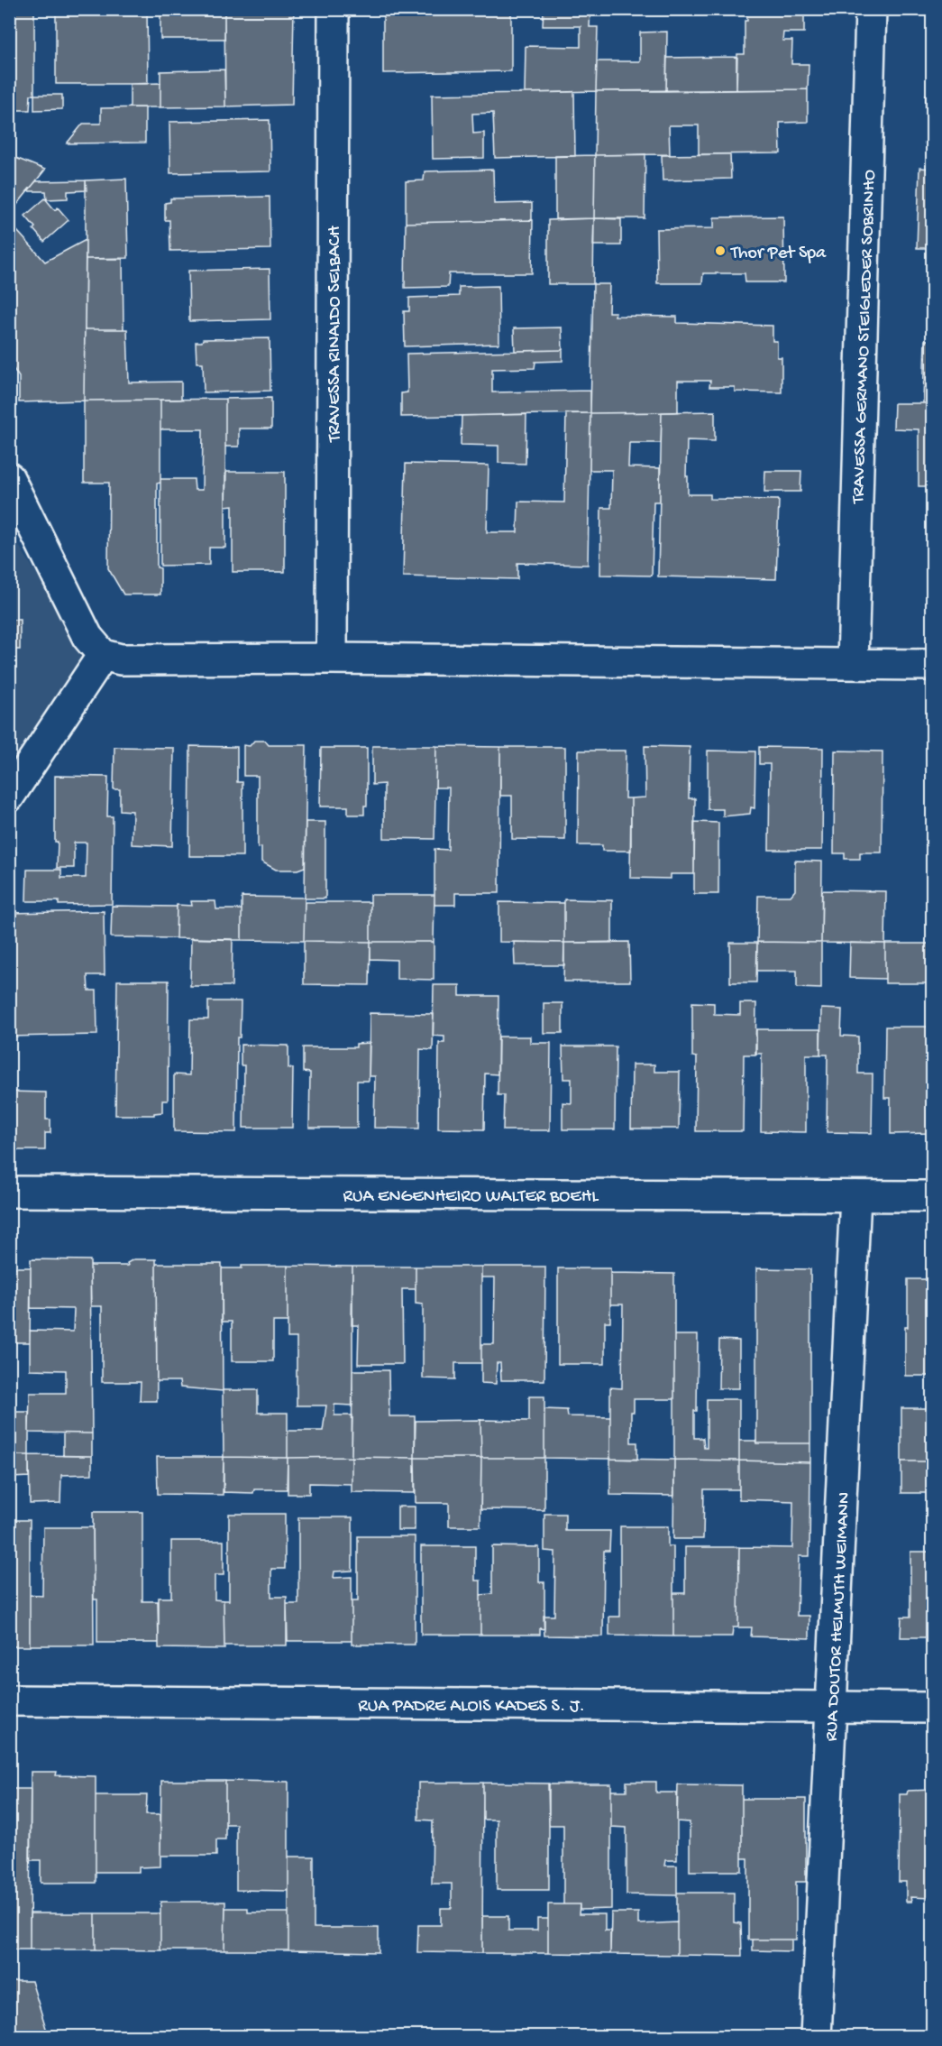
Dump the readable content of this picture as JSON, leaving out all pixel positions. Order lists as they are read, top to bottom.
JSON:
{
  "streets": {
    "street": [
      "TRAVESSA RINALDO SELBACH",
      "TRAVESSA GERMANO STEIGLEDER SOBRINHO",
      "RUA ENGENHEIRO WALTER BOEHL",
      "RUA DOUTOR HELMUTH WEIMANN",
      "RUA PADRE ALOIS KADES S. J."
    ]
  },
  "crossings": [
    ["RUA ENGENHEIRO WALTER BOEHL", "RUA DOUTOR HELMUTH WEIMANN"],
    ["RUA DOUTOR HELMUTH WEIMANN", "RUA PADRE ALOIS KADES S. J."]
  ],
  "places": ["Thor Pet Spa"]
}
